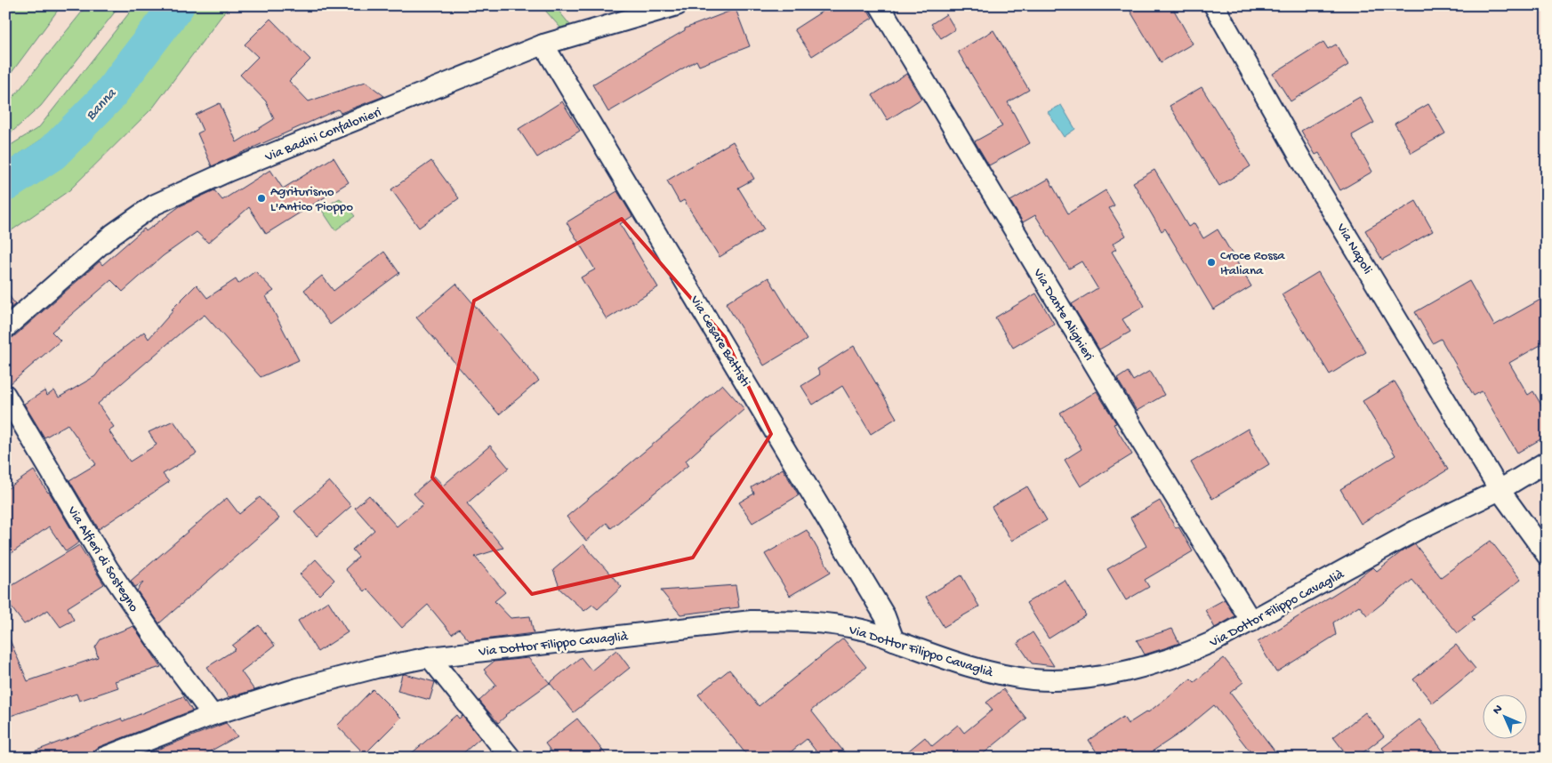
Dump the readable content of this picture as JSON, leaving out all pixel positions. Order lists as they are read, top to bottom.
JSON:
{
  "streets": {
    "street": [
      "Via Badini Confalonieri",
      "Via Napoli",
      "Via Dante Alighieri",
      "Via Cesare Battisti",
      "Via Alfieri di Sostegno",
      "Via Dottor Filippo Cavaglià"
    ]
  },
  "crossings": [
    ["Via Badini Confalonieri", "Via Cesare Battisti"],
    ["Via Napoli", "Via Dottor Filippo Cavaglià"],
    ["Via Dante Alighieri", "Via Dottor Filippo Cavaglià"],
    ["Via Cesare Battisti", "Via Dottor Filippo Cavaglià"],
    ["Via Alfieri di Sostegno", "Via Dottor Filippo Cavaglià"]
  ],
  "water": ["Banna"],
  "places": ["Agriturismo L'Antico Pioppo", "Croce Rossa Italiana"],
  "north": "top left"
}
